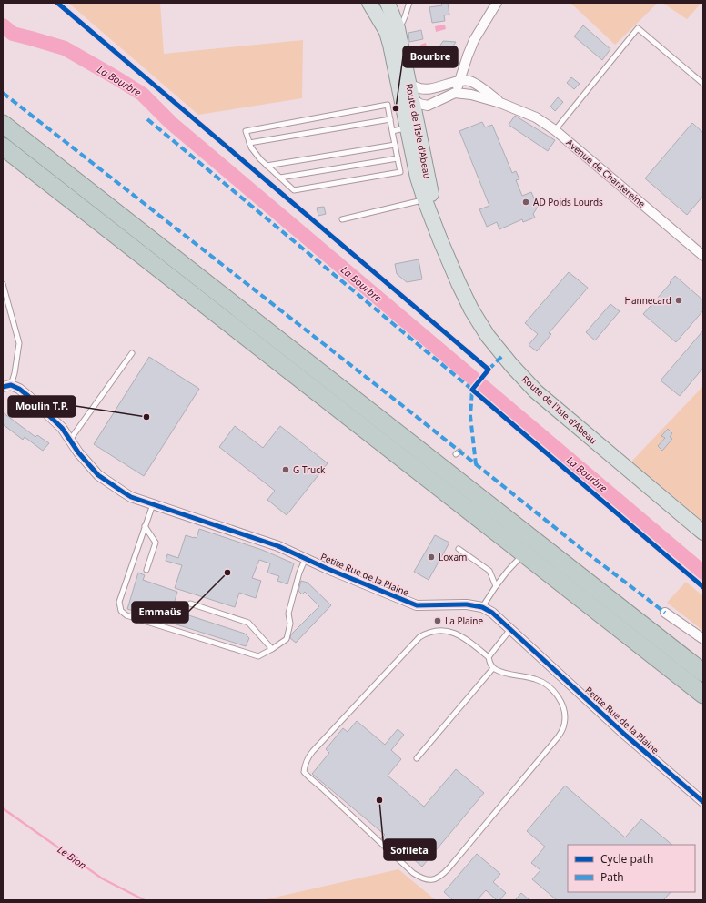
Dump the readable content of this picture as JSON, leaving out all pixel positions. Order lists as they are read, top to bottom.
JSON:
{
  "streets": {
    "main road": ["Route de l'Isle d'Abeau"],
    "street": ["Avenue de Chantereine", "Petite Rue de la Plaine"]
  },
  "crossings": [
    ["Route de l'Isle d'Abeau", "Avenue de Chantereine"]
  ],
  "water": ["La Bourbre", "Le Bion"],
  "places": [
    "Bourbre",
    "AD Poids Lourds",
    "Hannecard",
    "Moulin T.P.",
    "G Truck",
    "Loxam",
    "Emmaüs",
    "La Plaine",
    "Sofileta"
  ],
  "legend": ["Cycle path", "Path"]
}
